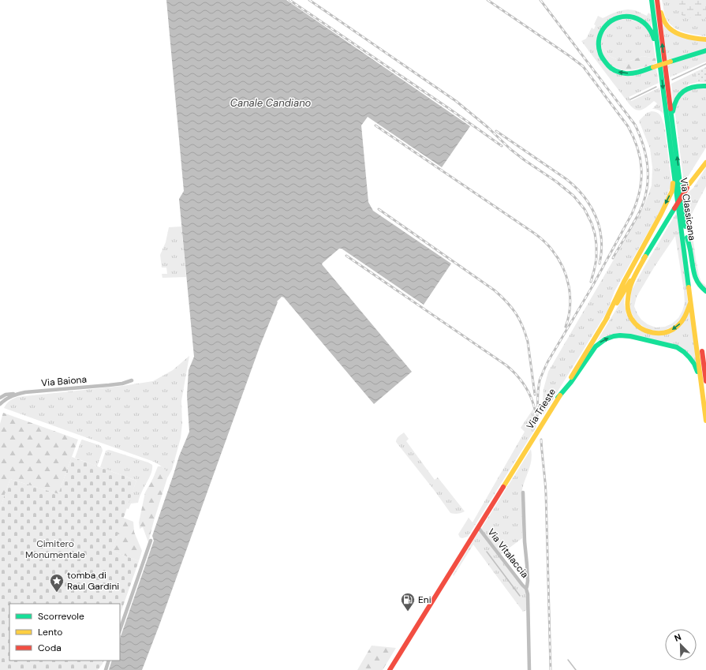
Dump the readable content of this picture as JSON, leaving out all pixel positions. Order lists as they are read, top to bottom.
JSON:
{
  "streets": {
    "main road": ["Via Classicana", "Via Trieste"],
    "street": ["Via Baiona", "Via Vitalaccia"]
  },
  "crossings": [
    ["Via Trieste", "Via Vitalaccia"]
  ],
  "water": ["Canale Candiano"],
  "parks": ["Cimitero Monumentale"],
  "places": {
    "place": ["tomba di Raul Gardini"],
    "fuel station": ["Eni"]
  },
  "legend": ["Scorrevole", "Lento", "Coda"],
  "north": "top left"
}
